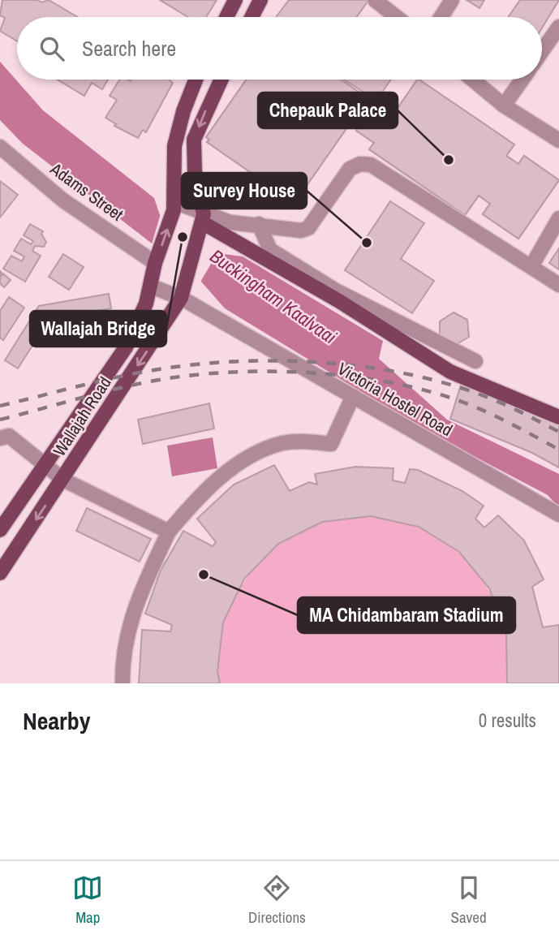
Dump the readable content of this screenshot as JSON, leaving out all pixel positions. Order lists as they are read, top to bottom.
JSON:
{
  "streets": {
    "main road": ["Wallajah Road"],
    "street": ["Adams Street", "Victoria Hostel Road"]
  },
  "crossings": [
    ["Adams Street", "Wallajah Road"],
    ["Victoria Hostel Road", "Wallajah Road"]
  ],
  "water": ["Buckingham Kaalvaai"],
  "places": [
    "Chepauk Palace",
    "Wallajah Bridge",
    "Survey House",
    "MA Chidambaram Stadium"
  ],
  "page": {
    "search": "Search here",
    "heading": ["Nearby", "0 results"],
    "nav": ["Map", "Directions", "Saved"]
  }
}
